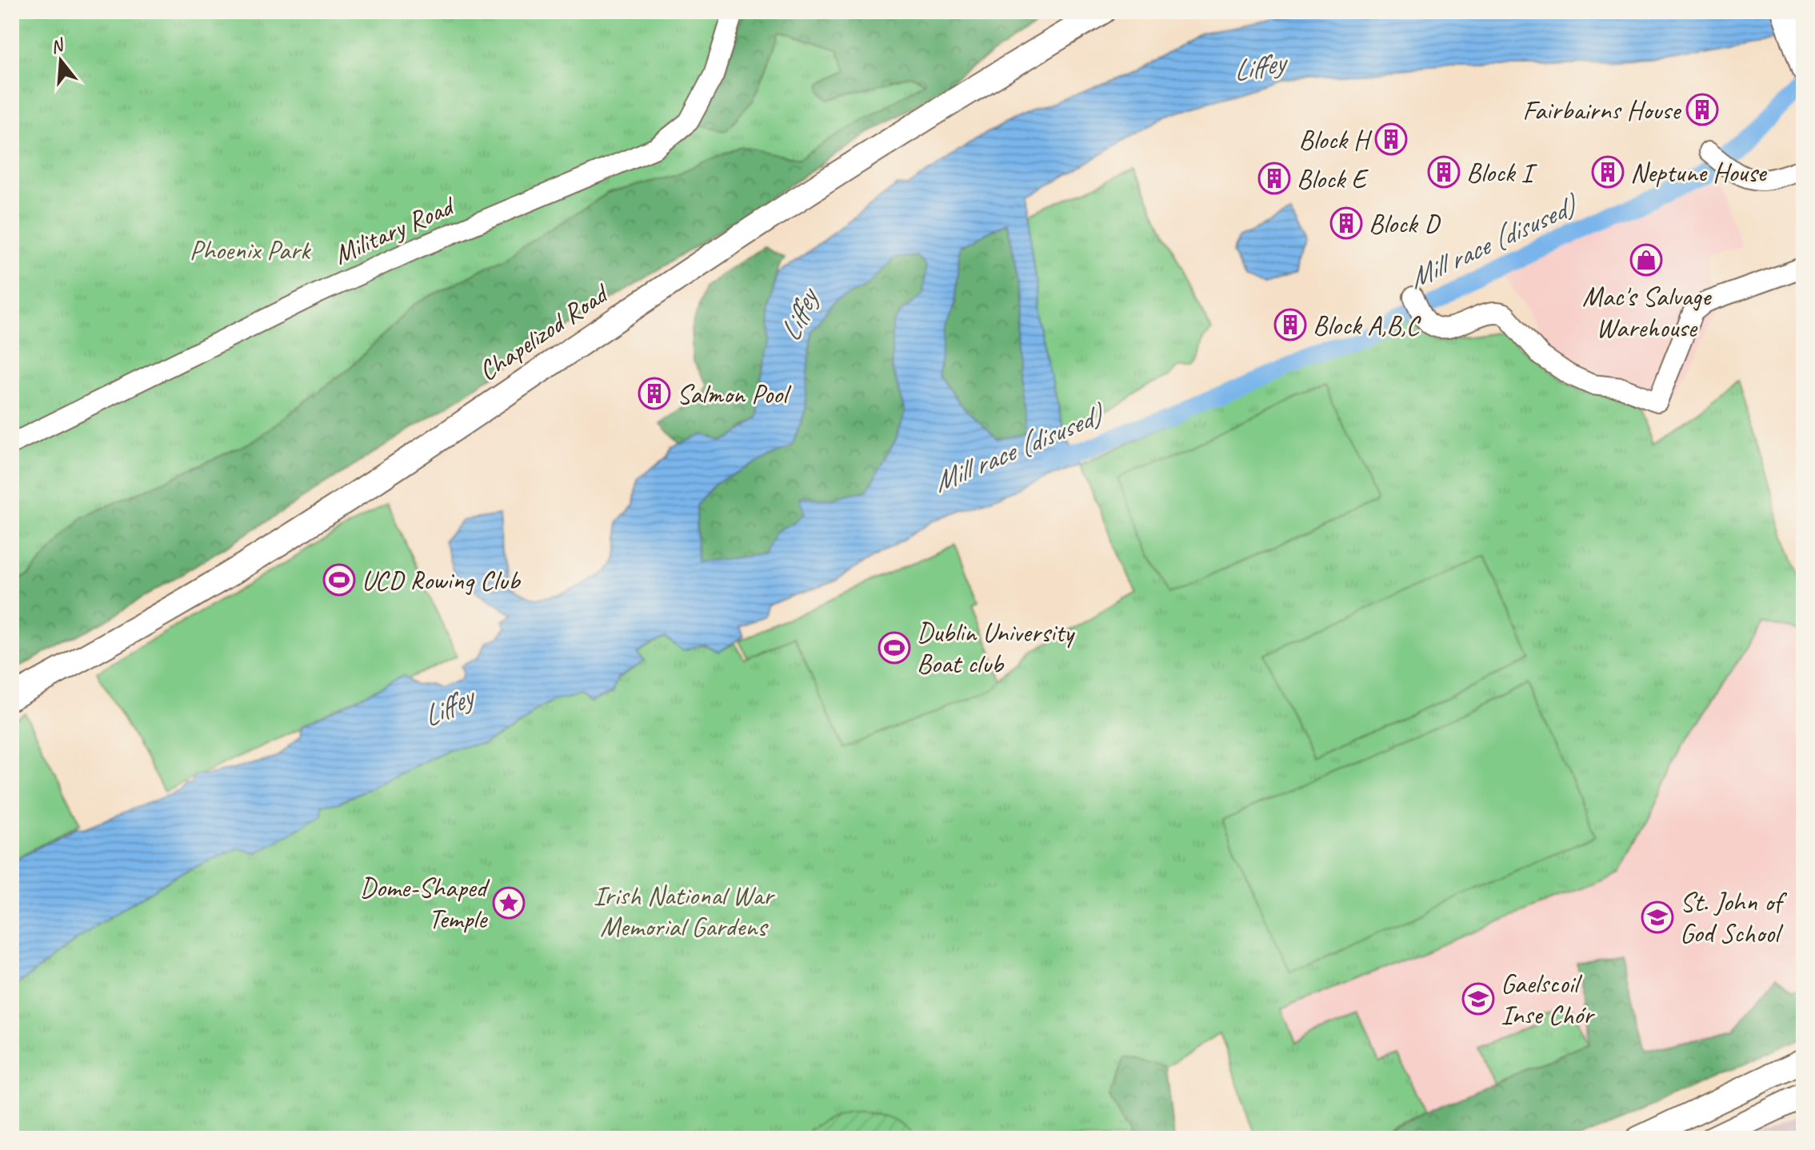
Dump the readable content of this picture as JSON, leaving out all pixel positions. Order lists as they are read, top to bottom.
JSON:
{
  "streets": {
    "main road": ["Chapelizod Road"],
    "street": ["Military Road"]
  },
  "water": ["Liffey", "Mill race (disused)"],
  "parks": ["Phoenix Park", "Irish National War Memorial Gardens"],
  "places": {
    "building": [
      "Fairbairns House",
      "Block H",
      "Block I",
      "Neptune House",
      "Block E",
      "Block D",
      "Block A,B,C",
      "Salmon Pool"
    ],
    "shop": ["Mac's Salvage Warehouse"],
    "sports": ["UCD Rowing Club", "Dublin University Boat club"],
    "place": ["Dome-Shaped Temple"],
    "school or university": ["St. John of God School", "Gaelscoil Inse Chór"]
  },
  "north": "top"
}
